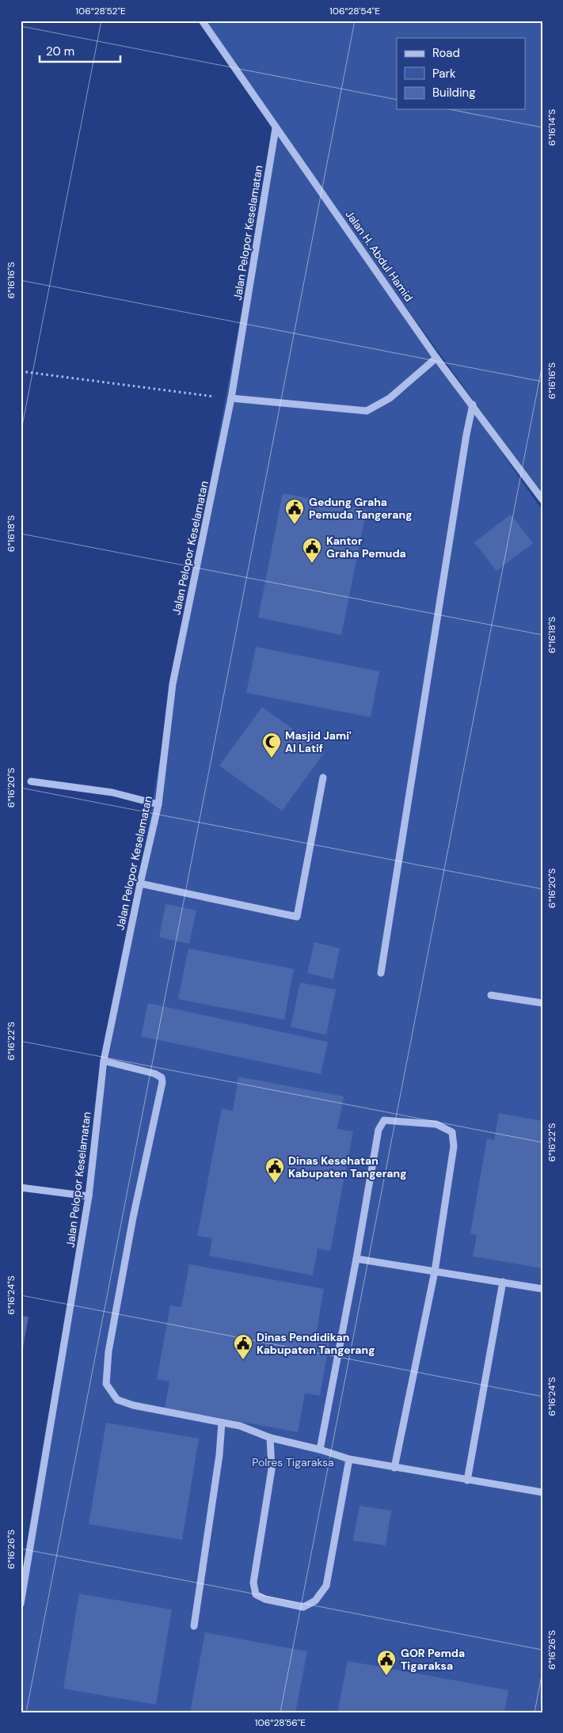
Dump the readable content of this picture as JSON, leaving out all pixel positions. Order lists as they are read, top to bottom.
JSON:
{
  "streets": {
    "street": ["Jalan Pelopor Keselamatan", "Jalan H. Abdul Hamid"]
  },
  "crossings": [
    ["Jalan Pelopor Keselamatan", "Jalan H. Abdul Hamid"]
  ],
  "parks": ["Polres Tigaraksa"],
  "places": {
    "public building": [
      "Gedung Graha Pemuda Tangerang",
      "Kantor Graha Pemuda",
      "Dinas Kesehatan Kabupaten Tangerang",
      "Dinas Pendidikan Kabupaten Tangerang",
      "GOR Pemda Tigaraksa"
    ],
    "mosque": ["Masjid Jami' Al Latif"]
  },
  "legend": ["Road", "Park", "Building"],
  "scale_bar": "20 m",
  "coordinates": [
    "106°28'52\"E",
    "106°28'54\"E",
    "6°16'14\"S",
    "6°16'16\"S",
    "6°16'18\"S",
    "6°16'20\"S",
    "6°16'22\"S",
    "6°16'24\"S",
    "6°16'26\"S",
    "106°28'56\"E"
  ]
}
